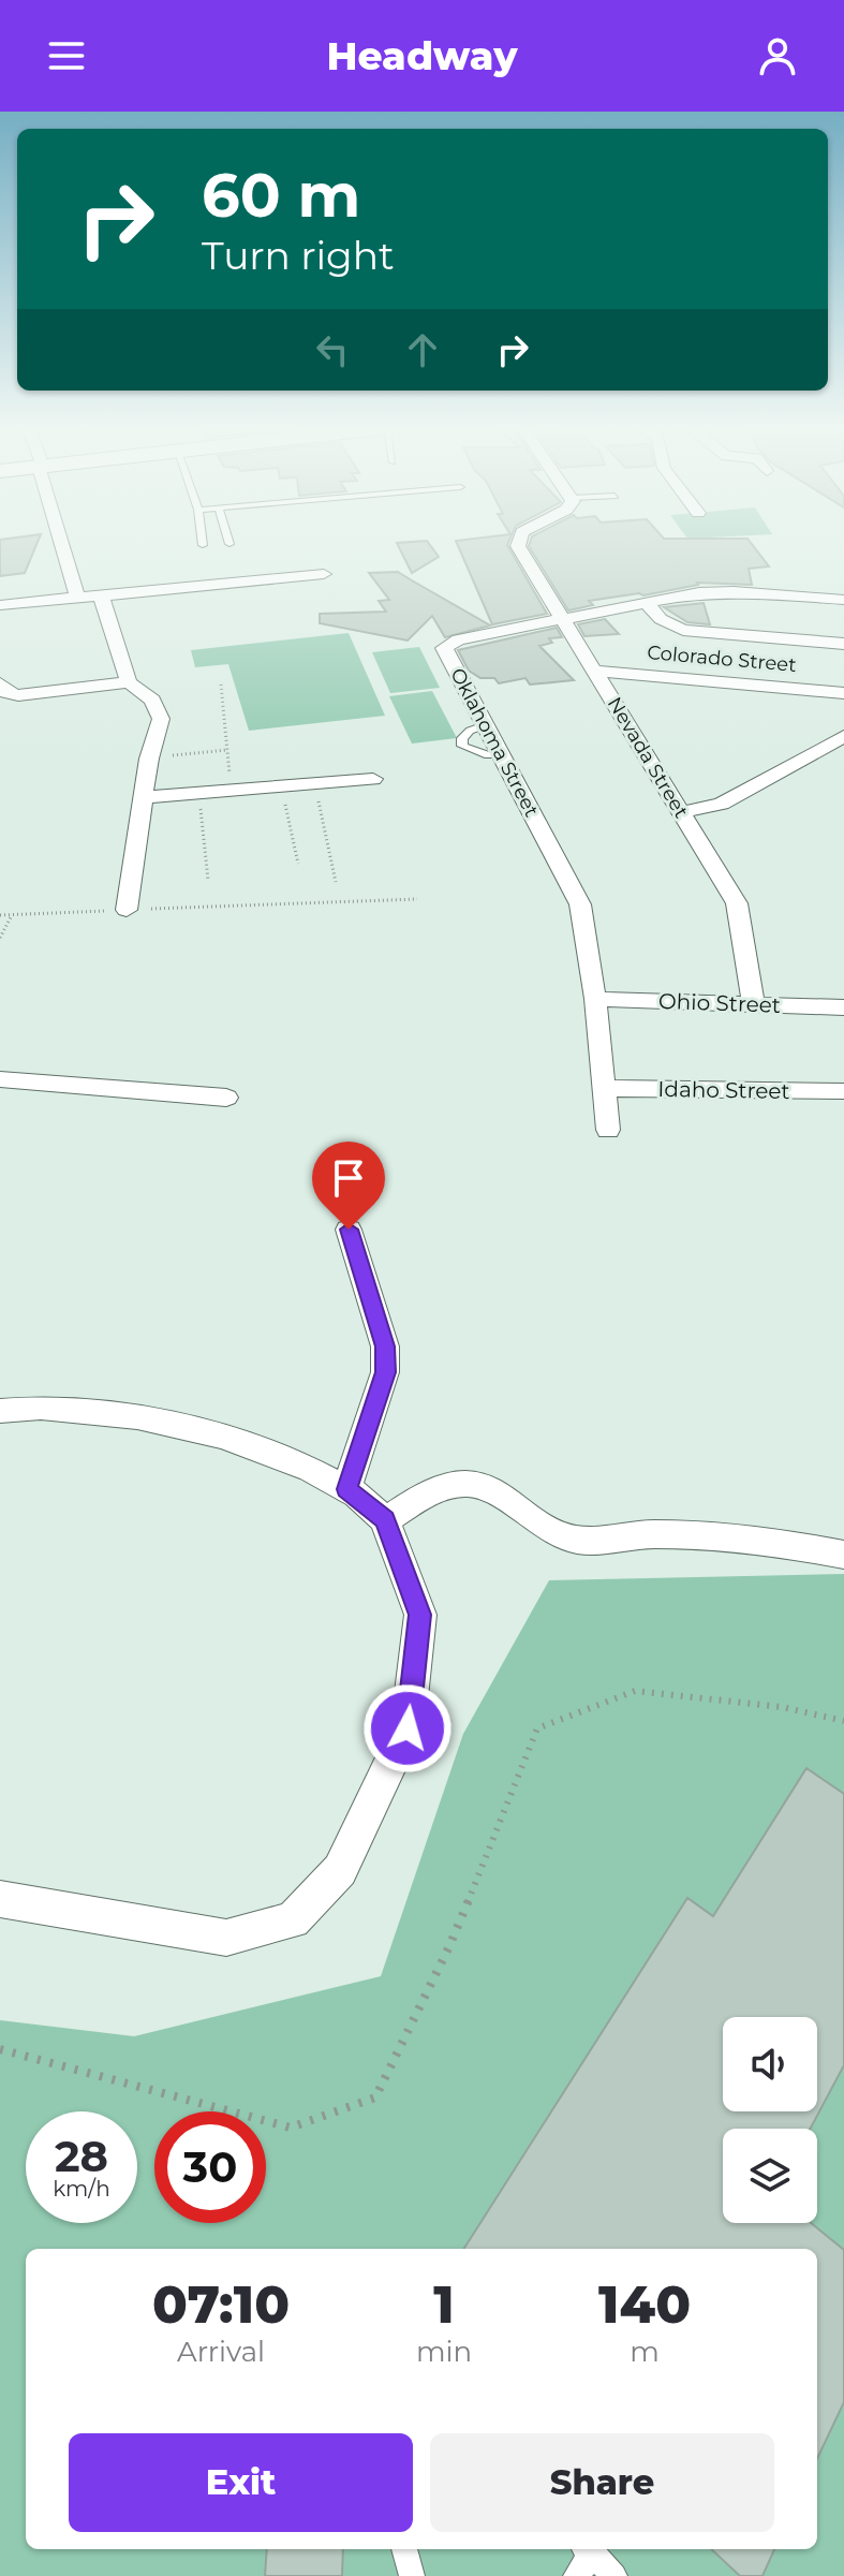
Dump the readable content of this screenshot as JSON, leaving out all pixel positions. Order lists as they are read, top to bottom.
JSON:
{
  "streets": {
    "street": [
      "Colorado Street",
      "Oklahoma Street",
      "Nevada Street",
      "Ohio Street",
      "Idaho Street"
    ]
  },
  "crossings": [
    ["Colorado Street", "Nevada Street"],
    ["Oklahoma Street", "Nevada Street"],
    ["Oklahoma Street", "Ohio Street"],
    ["Oklahoma Street", "Idaho Street"],
    ["Nevada Street", "Ohio Street"]
  ],
  "page": {
    "header": "Headway",
    "turn": ["60 m", "Turn right"],
    "speed": "28 km/h",
    "limit": "30",
    "eta": [
      "07:10",
      "Arrival",
      "1",
      "min",
      "140",
      "m"
    ],
    "buttons": ["Exit", "Share"]
  }
}
